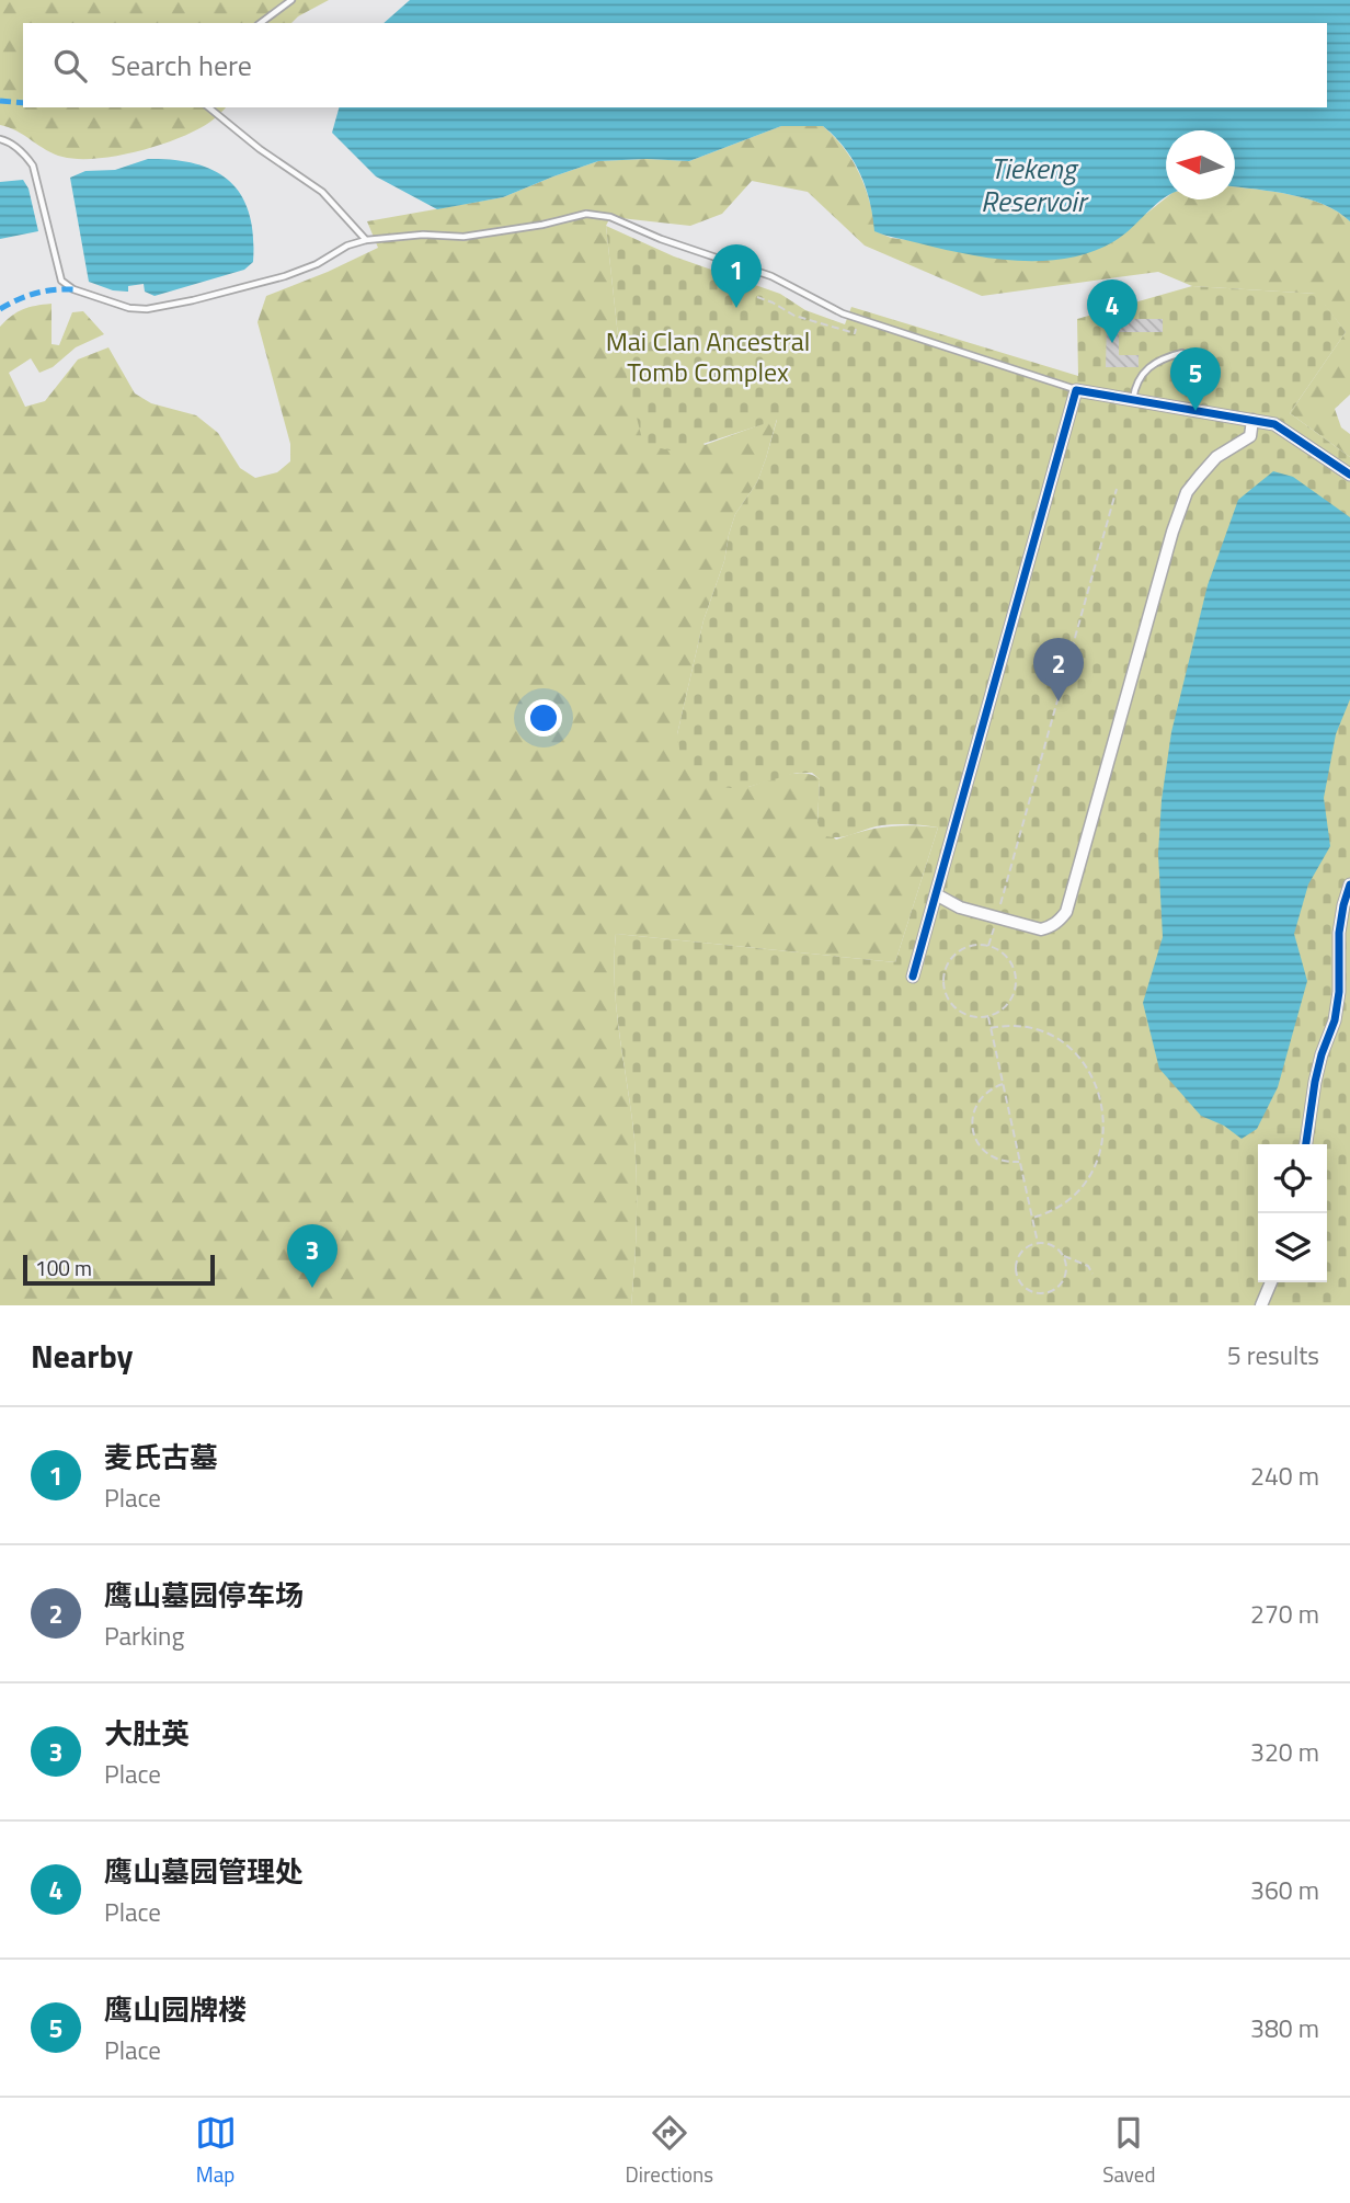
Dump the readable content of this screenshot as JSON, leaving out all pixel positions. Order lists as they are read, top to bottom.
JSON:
{
  "water": ["Tiekeng Reservoir"],
  "parks": ["Mai Clan Ancestral Tomb Complex"],
  "scale_bar": "100 m",
  "north": "left",
  "page": {
    "search": "Search here",
    "pins": [
      "1",
      "4",
      "5",
      "2",
      "3"
    ],
    "scale": "100 m",
    "heading": ["Nearby", "5 results"],
    "list": [
      {
        "mark": "1",
        "name": "麦氏古墓",
        "note": "Place",
        "value": "240 m"
      },
      {
        "mark": "2",
        "name": "鹰山墓园停车场",
        "note": "Parking",
        "value": "270 m"
      },
      {
        "mark": "3",
        "name": "大肚英",
        "note": "Place",
        "value": "320 m"
      },
      {
        "mark": "4",
        "name": "鹰山墓园管理处",
        "note": "Place",
        "value": "360 m"
      },
      {
        "mark": "5",
        "name": "鹰山园牌楼",
        "note": "Place",
        "value": "380 m"
      }
    ],
    "nav": ["Map", "Directions", "Saved"]
  }
}
